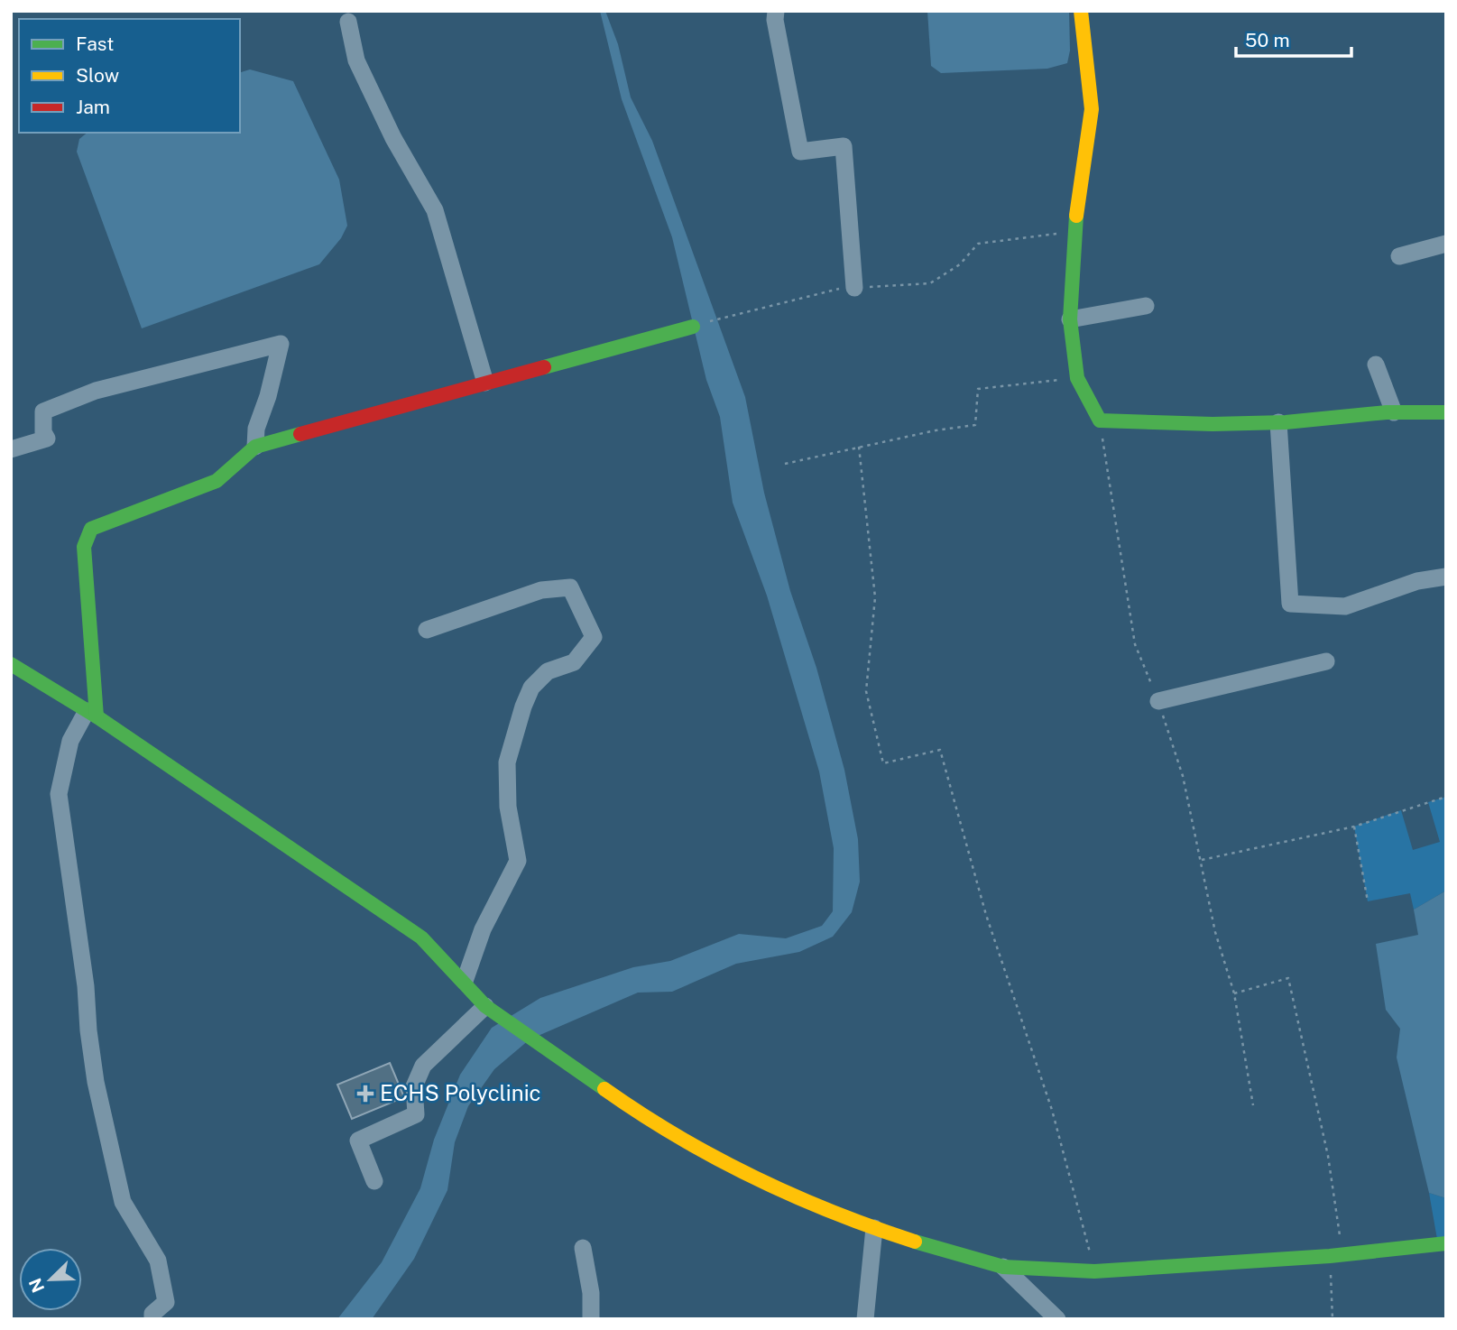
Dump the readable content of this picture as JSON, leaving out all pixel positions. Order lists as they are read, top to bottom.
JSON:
{
  "places": {
    "health": ["ECHS Polyclinic"]
  },
  "legend": ["Fast", "Slow", "Jam"],
  "scale_bar": "50 m",
  "north": "bottom left"
}
